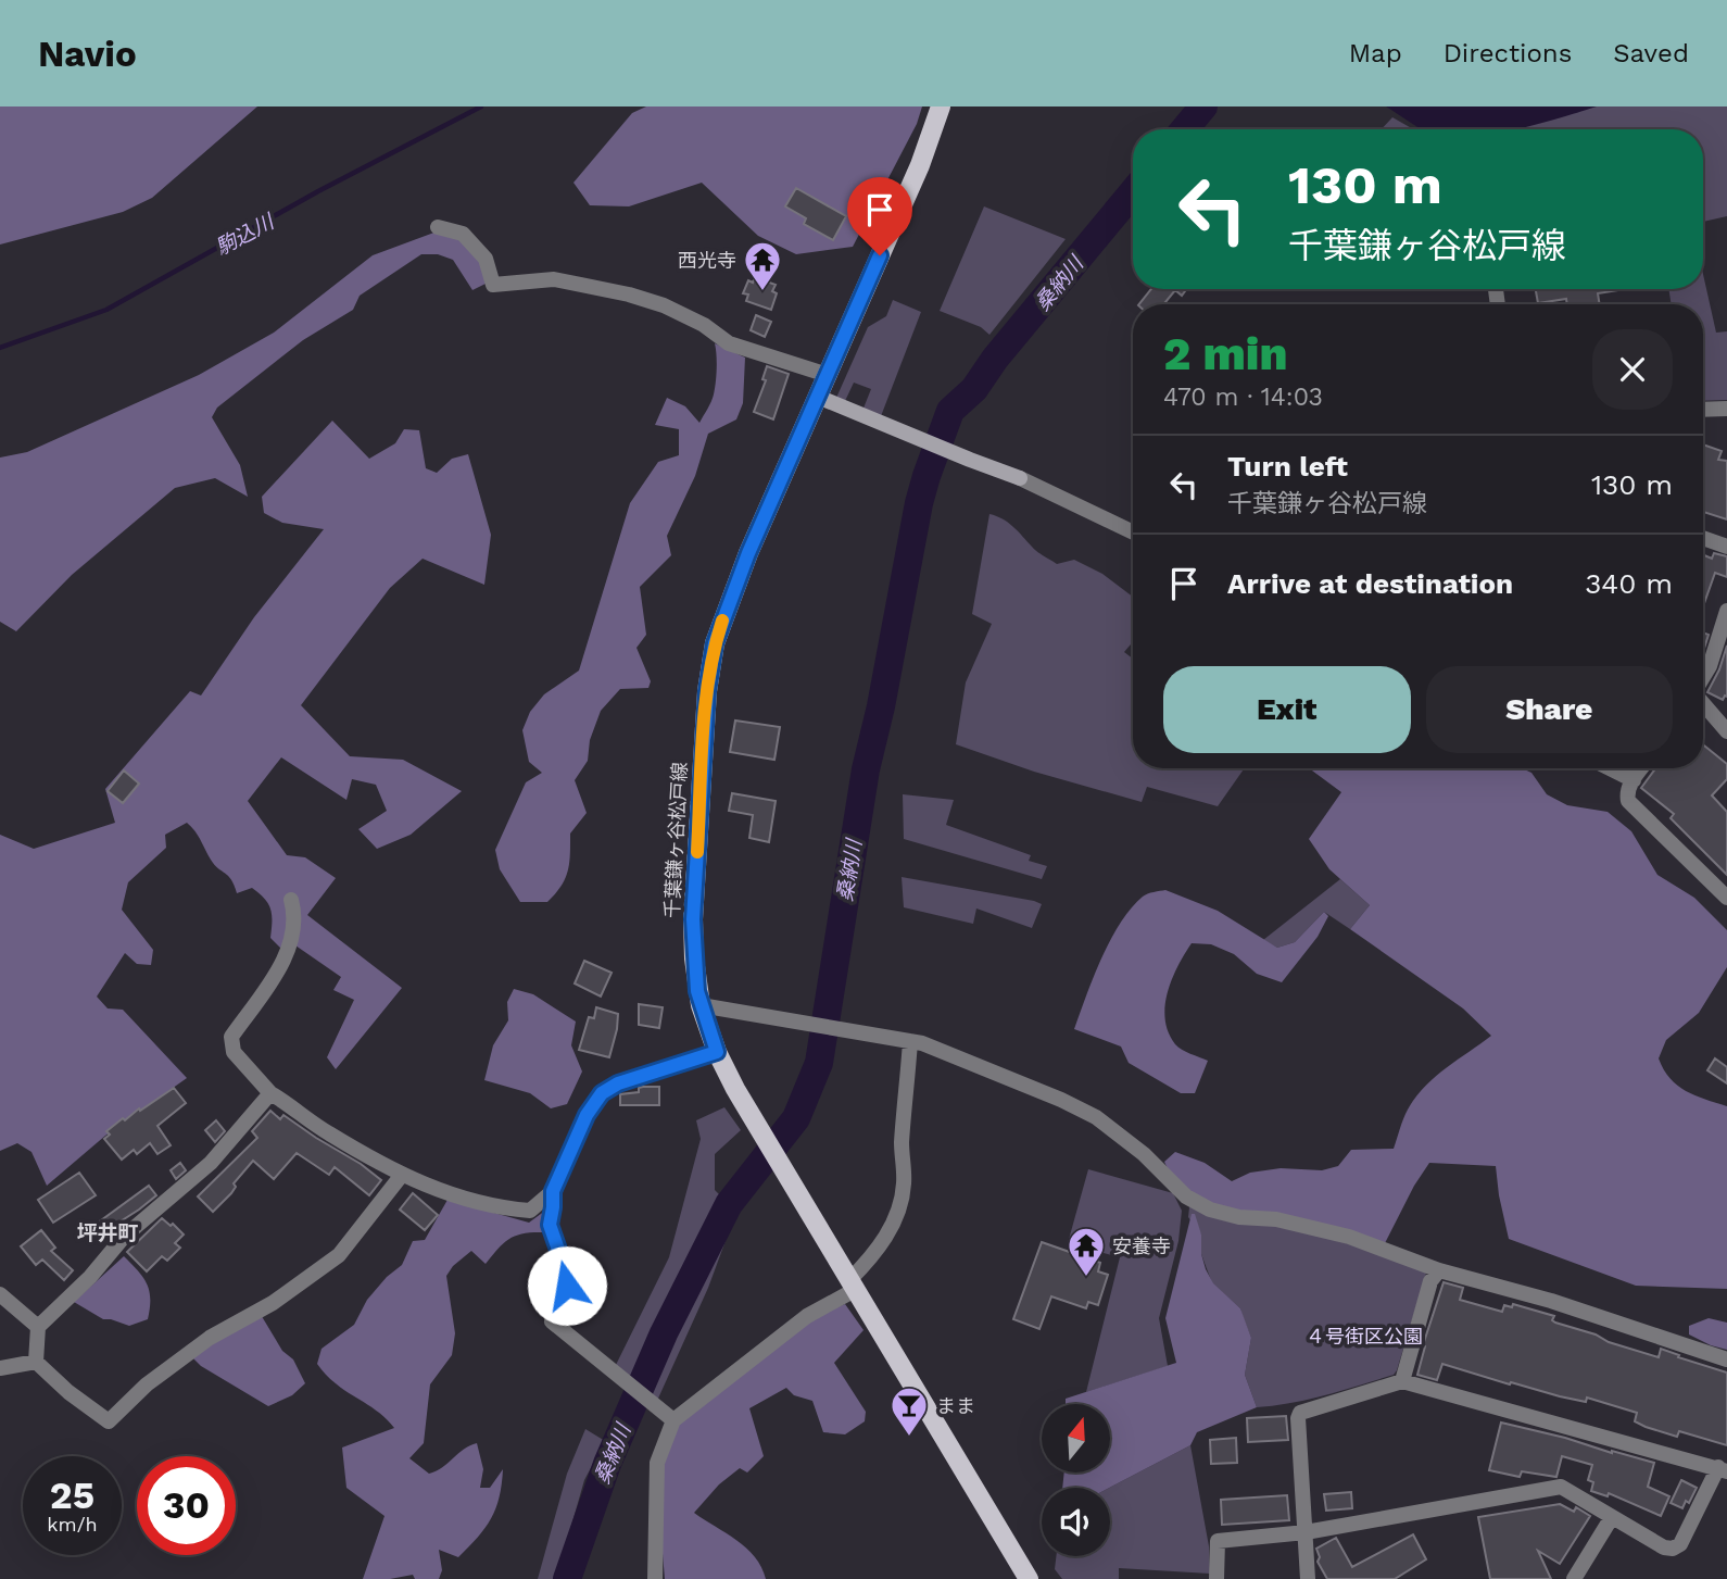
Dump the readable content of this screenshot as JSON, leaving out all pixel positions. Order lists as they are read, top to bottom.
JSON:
{
  "streets": {
    "main road": ["千葉鎌ヶ谷松戸線"]
  },
  "districts": ["坪井町"],
  "water": ["駒込川", "桑納川"],
  "parks": ["４号街区公園"],
  "places": {
    "temple": ["西光寺", "安養寺"],
    "bar": ["まま"]
  },
  "north": "top",
  "page": {
    "header": "Navio",
    "nav": ["Map", "Directions", "Saved"],
    "turn": ["130 m", "千葉鎌ヶ谷松戸線"],
    "heading": ["2 min", "470 m · 14:03"],
    "list": [
      {
        "name": "Turn left",
        "note": "千葉鎌ヶ谷松戸線",
        "value": "130 m"
      },
      {
        "name": "Arrive at destination",
        "value": "340 m"
      }
    ],
    "buttons": ["Exit", "Share"],
    "speed": "25 km/h",
    "limit": "30"
  }
}
